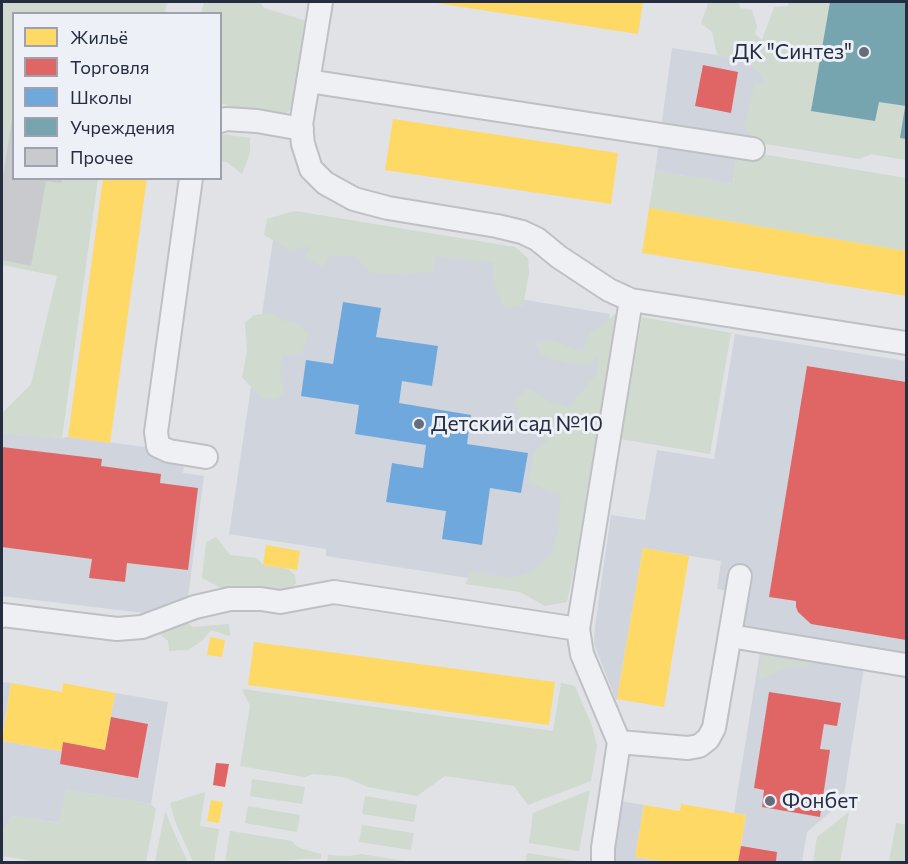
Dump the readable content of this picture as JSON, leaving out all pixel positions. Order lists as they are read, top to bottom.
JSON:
{
  "places": ["ДК \"Синтез\"", "Детский сад №10", "Фонбет"],
  "legend": [
    "Жильё",
    "Торговля",
    "Школы",
    "Учреждения",
    "Прочее"
  ]
}
